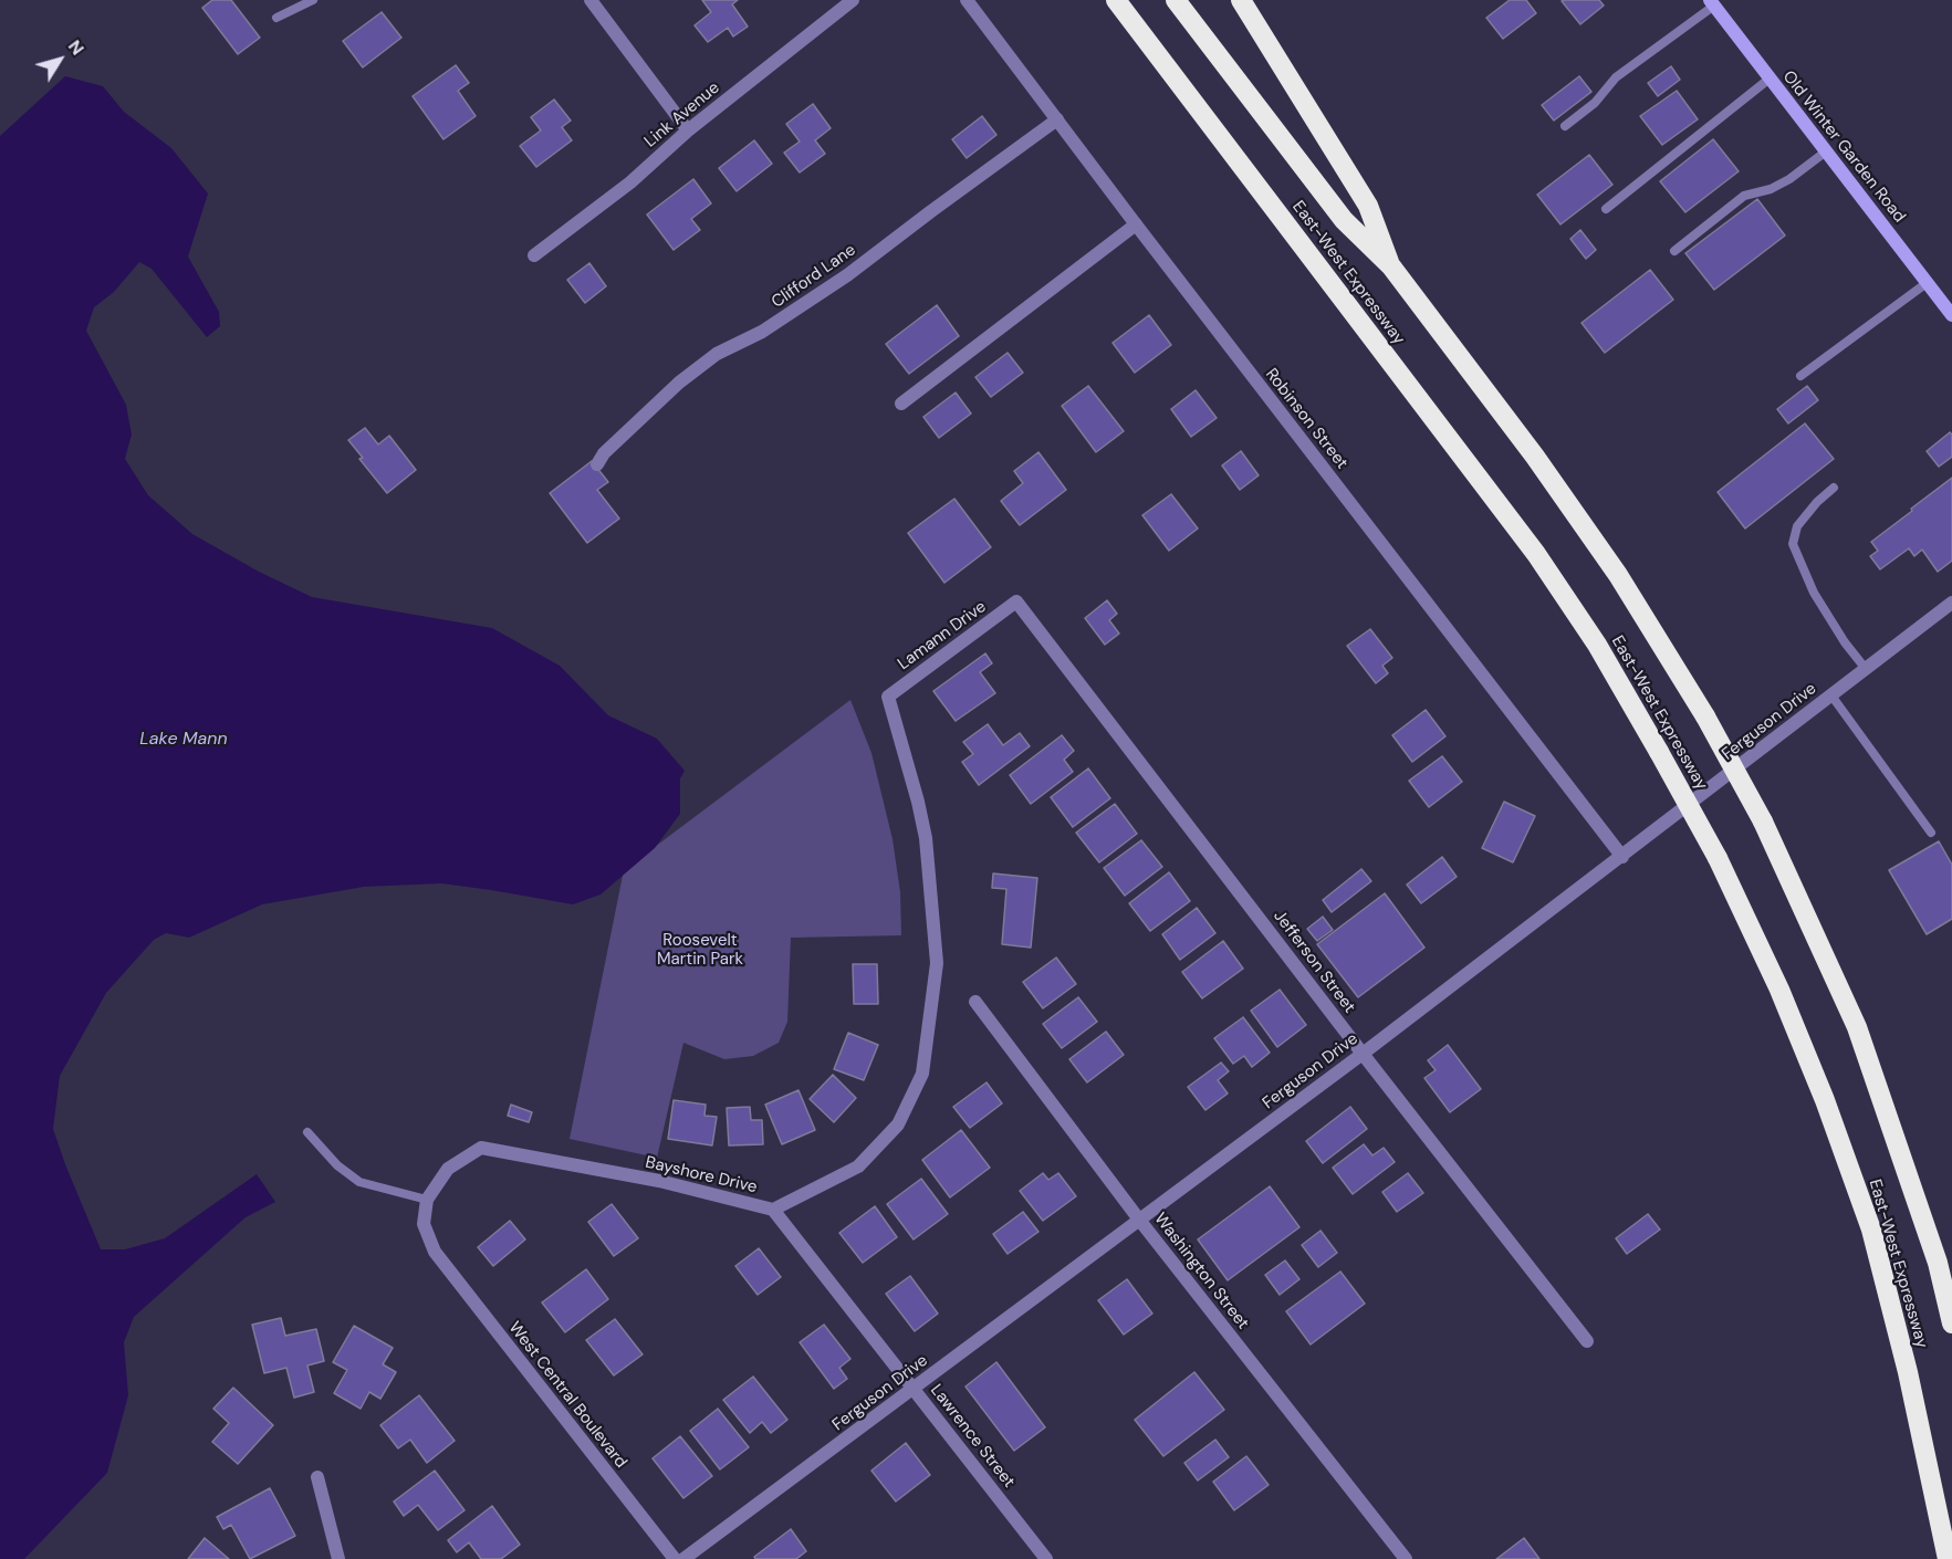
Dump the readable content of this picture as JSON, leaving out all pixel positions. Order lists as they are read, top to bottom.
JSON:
{
  "streets": {
    "highway": ["East-West Expressway"],
    "main road": ["Old Winter Garden Road"],
    "street": [
      "Link Avenue",
      "Clifford Lane",
      "Robinson Street",
      "Lamann Drive",
      "Ferguson Drive",
      "Jefferson Street",
      "Bayshore Drive",
      "Washington Street",
      "West Central Boulevard",
      "Lawrence Street"
    ]
  },
  "crossings": [
    ["Clifford Lane", "Robinson Street"],
    ["Robinson Street", "Ferguson Drive"],
    ["Lamann Drive", "Jefferson Street"],
    ["Lamann Drive", "Bayshore Drive"],
    ["Ferguson Drive", "Jefferson Street"],
    ["Ferguson Drive", "Washington Street"],
    ["Ferguson Drive", "Lawrence Street"],
    ["Bayshore Drive", "West Central Boulevard"],
    ["Bayshore Drive", "Lawrence Street"]
  ],
  "water": ["Lake Mann"],
  "parks": ["Roosevelt Martin Park"],
  "north": "top right"
}
